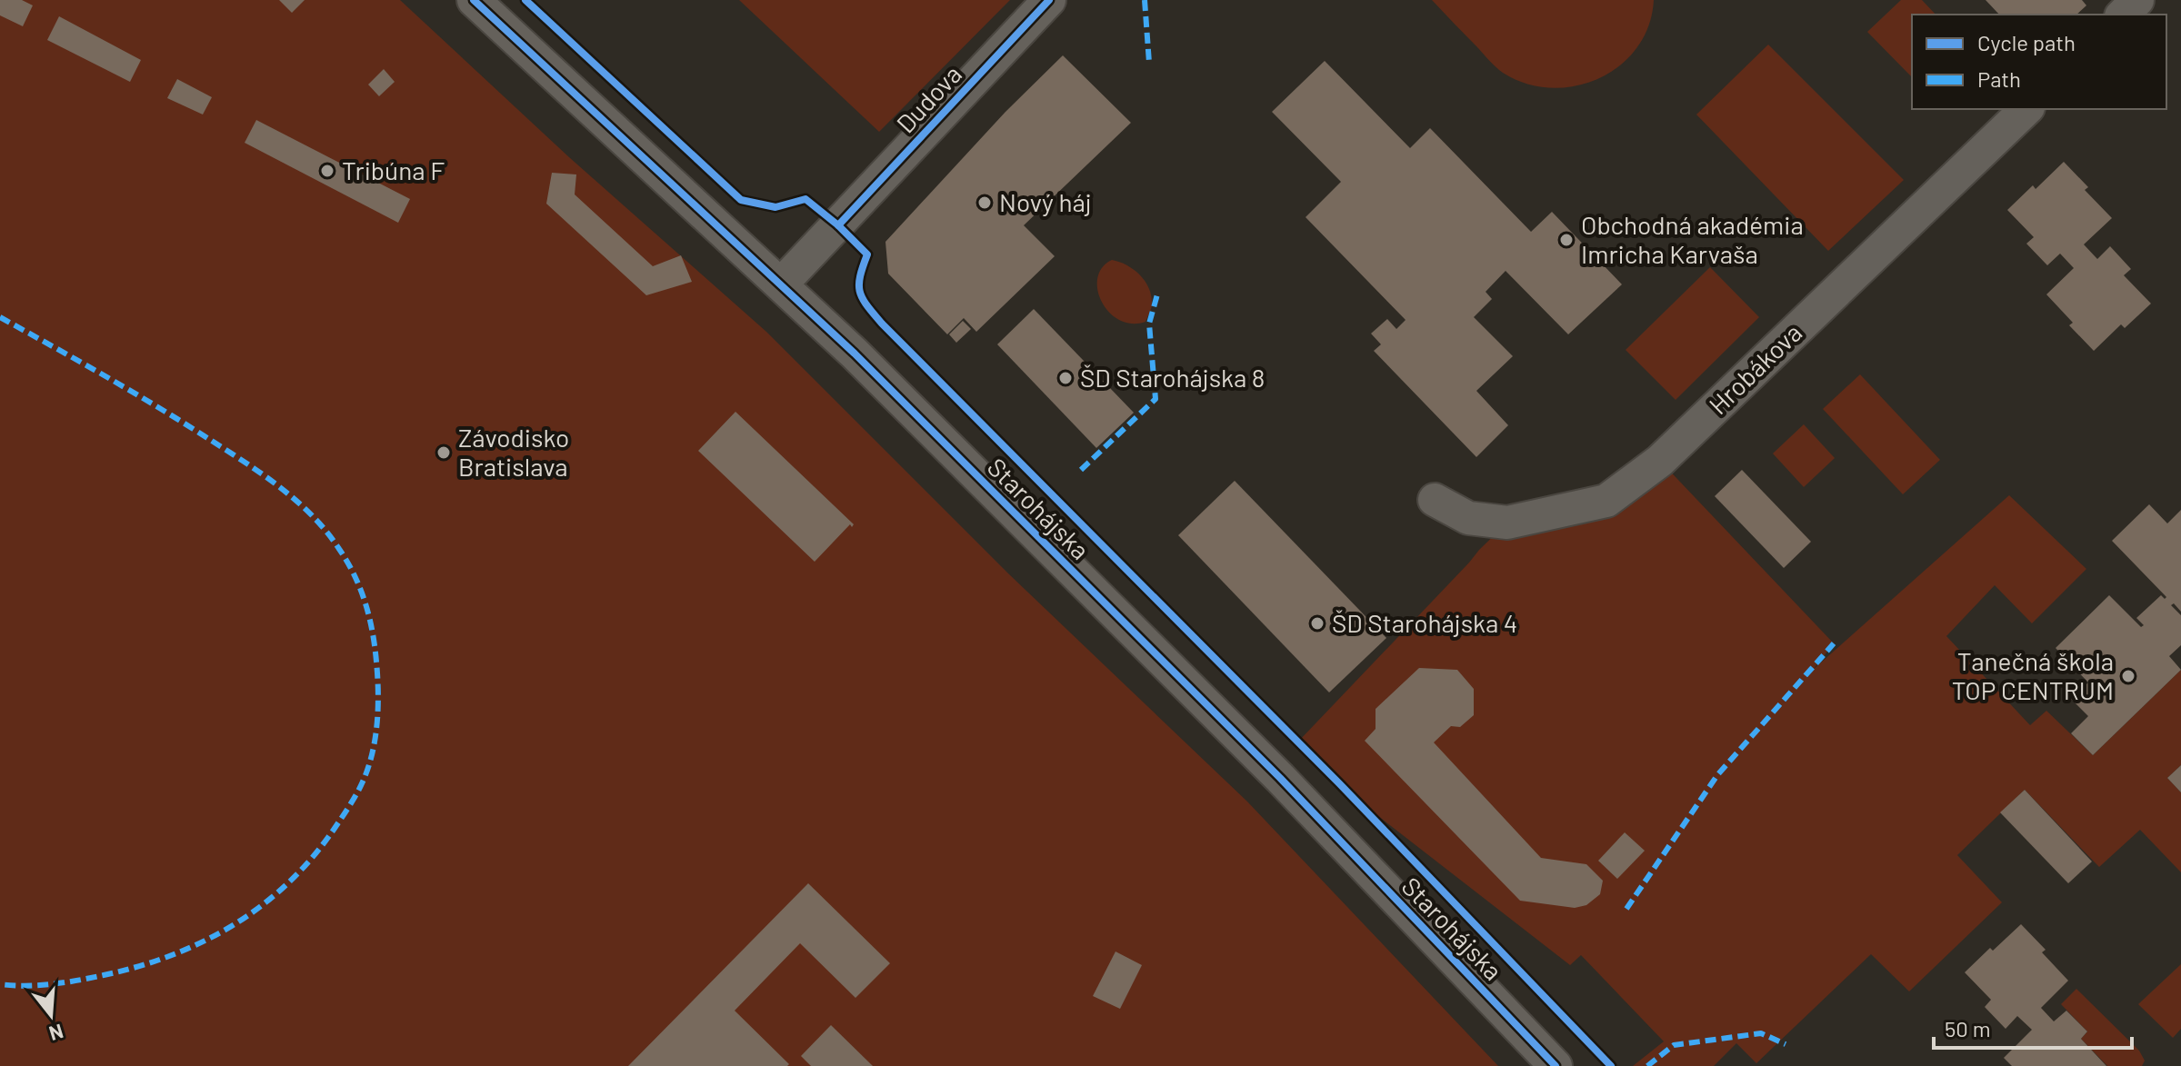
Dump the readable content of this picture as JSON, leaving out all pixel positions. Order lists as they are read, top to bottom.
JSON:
{
  "streets": {
    "street": ["Dudova", "Hrobákova", "Starohájska"]
  },
  "crossings": [
    ["Dudova", "Starohájska"]
  ],
  "places": [
    "Tribúna F",
    "Nový háj",
    "Obchodná akadémia Imricha Karvaša",
    "ŠD Starohájska 8",
    "Závodisko Bratislava",
    "ŠD Starohájska 4",
    "Tanečná škola TOP CENTRUM"
  ],
  "legend": ["Cycle path", "Path"],
  "scale_bar": "50 m",
  "north": "bottom"
}
